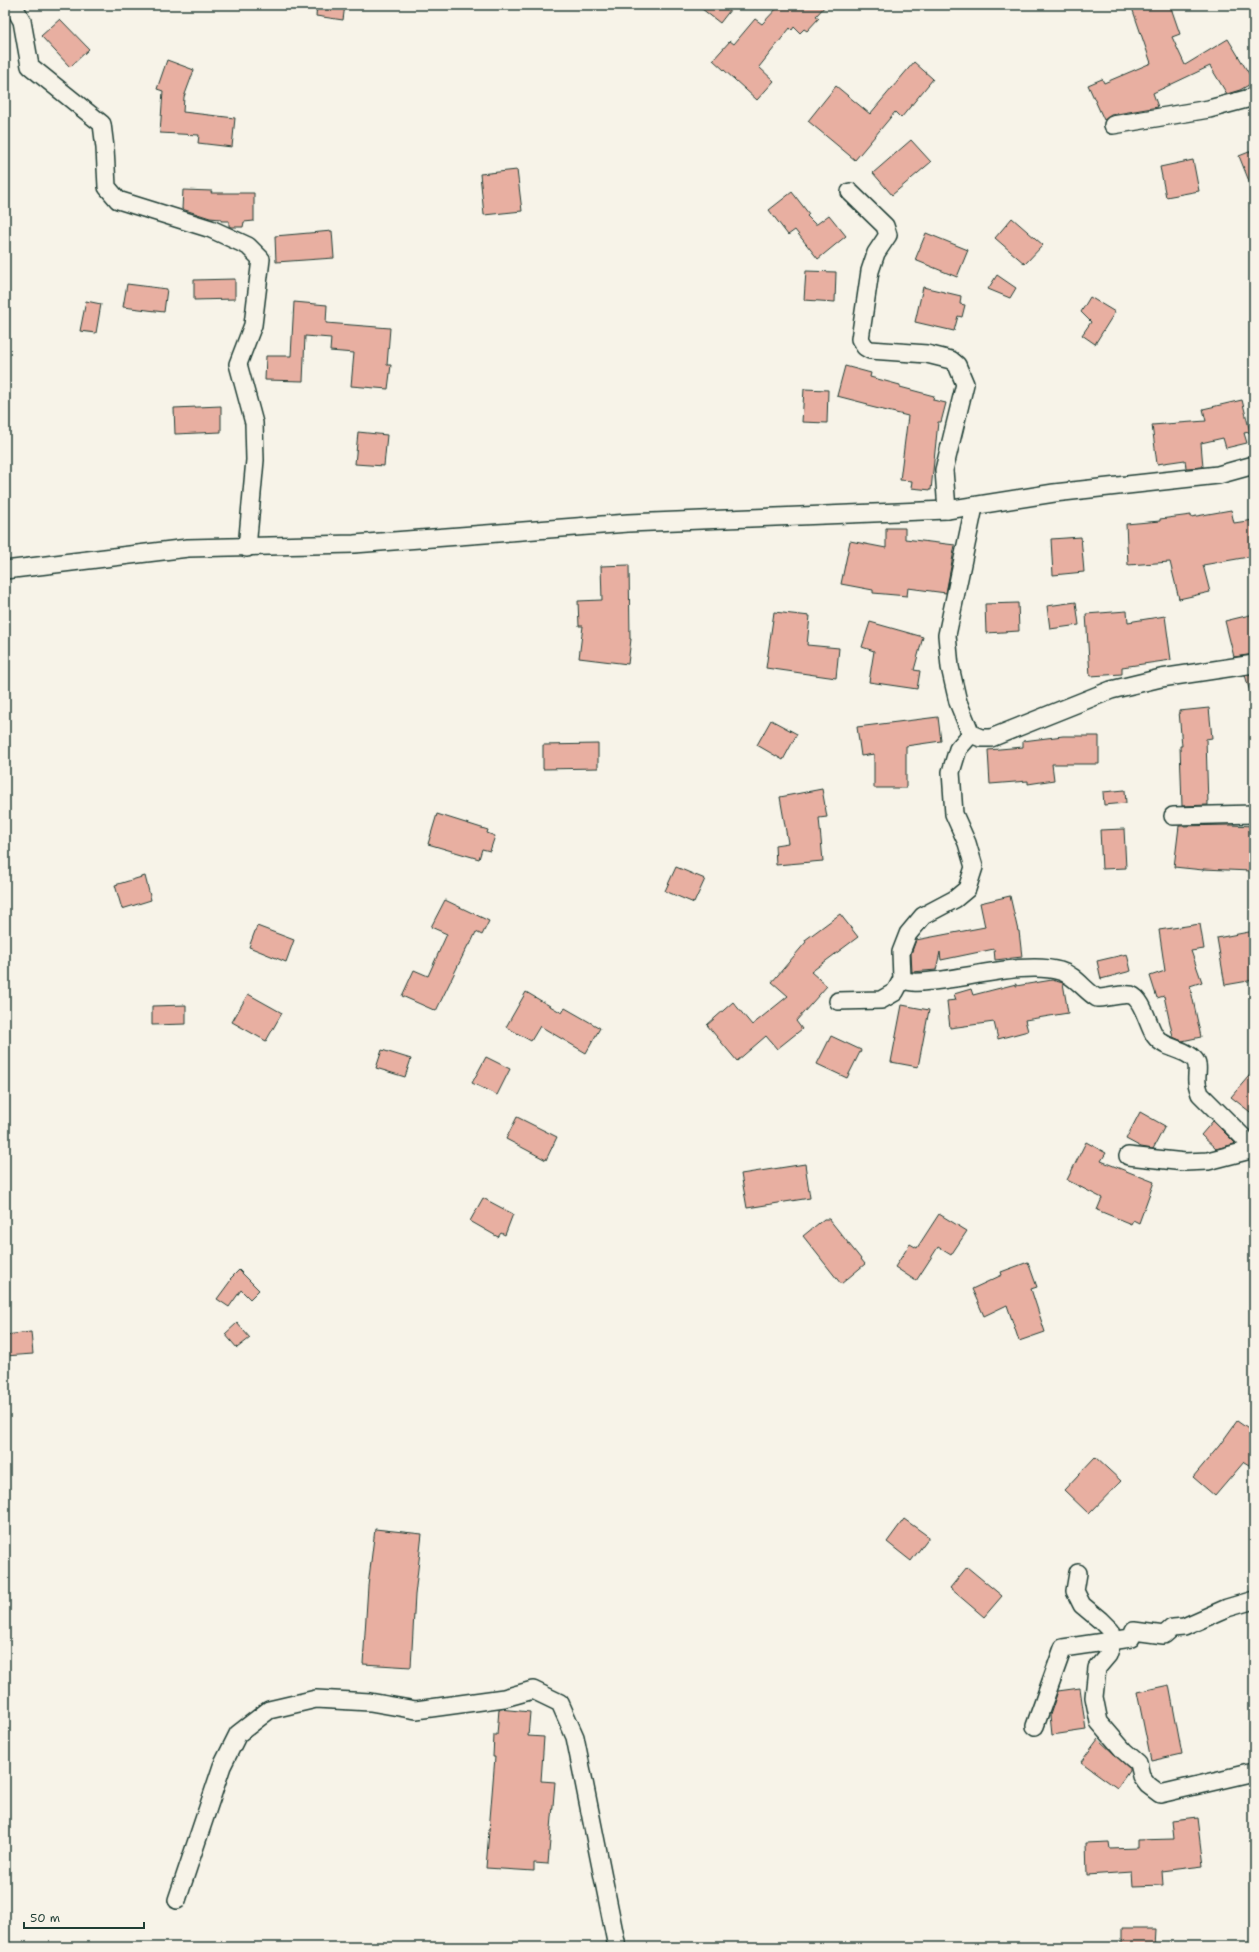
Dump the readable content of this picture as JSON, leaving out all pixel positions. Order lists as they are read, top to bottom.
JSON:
{
  "scale_bar": "50 m"
}
